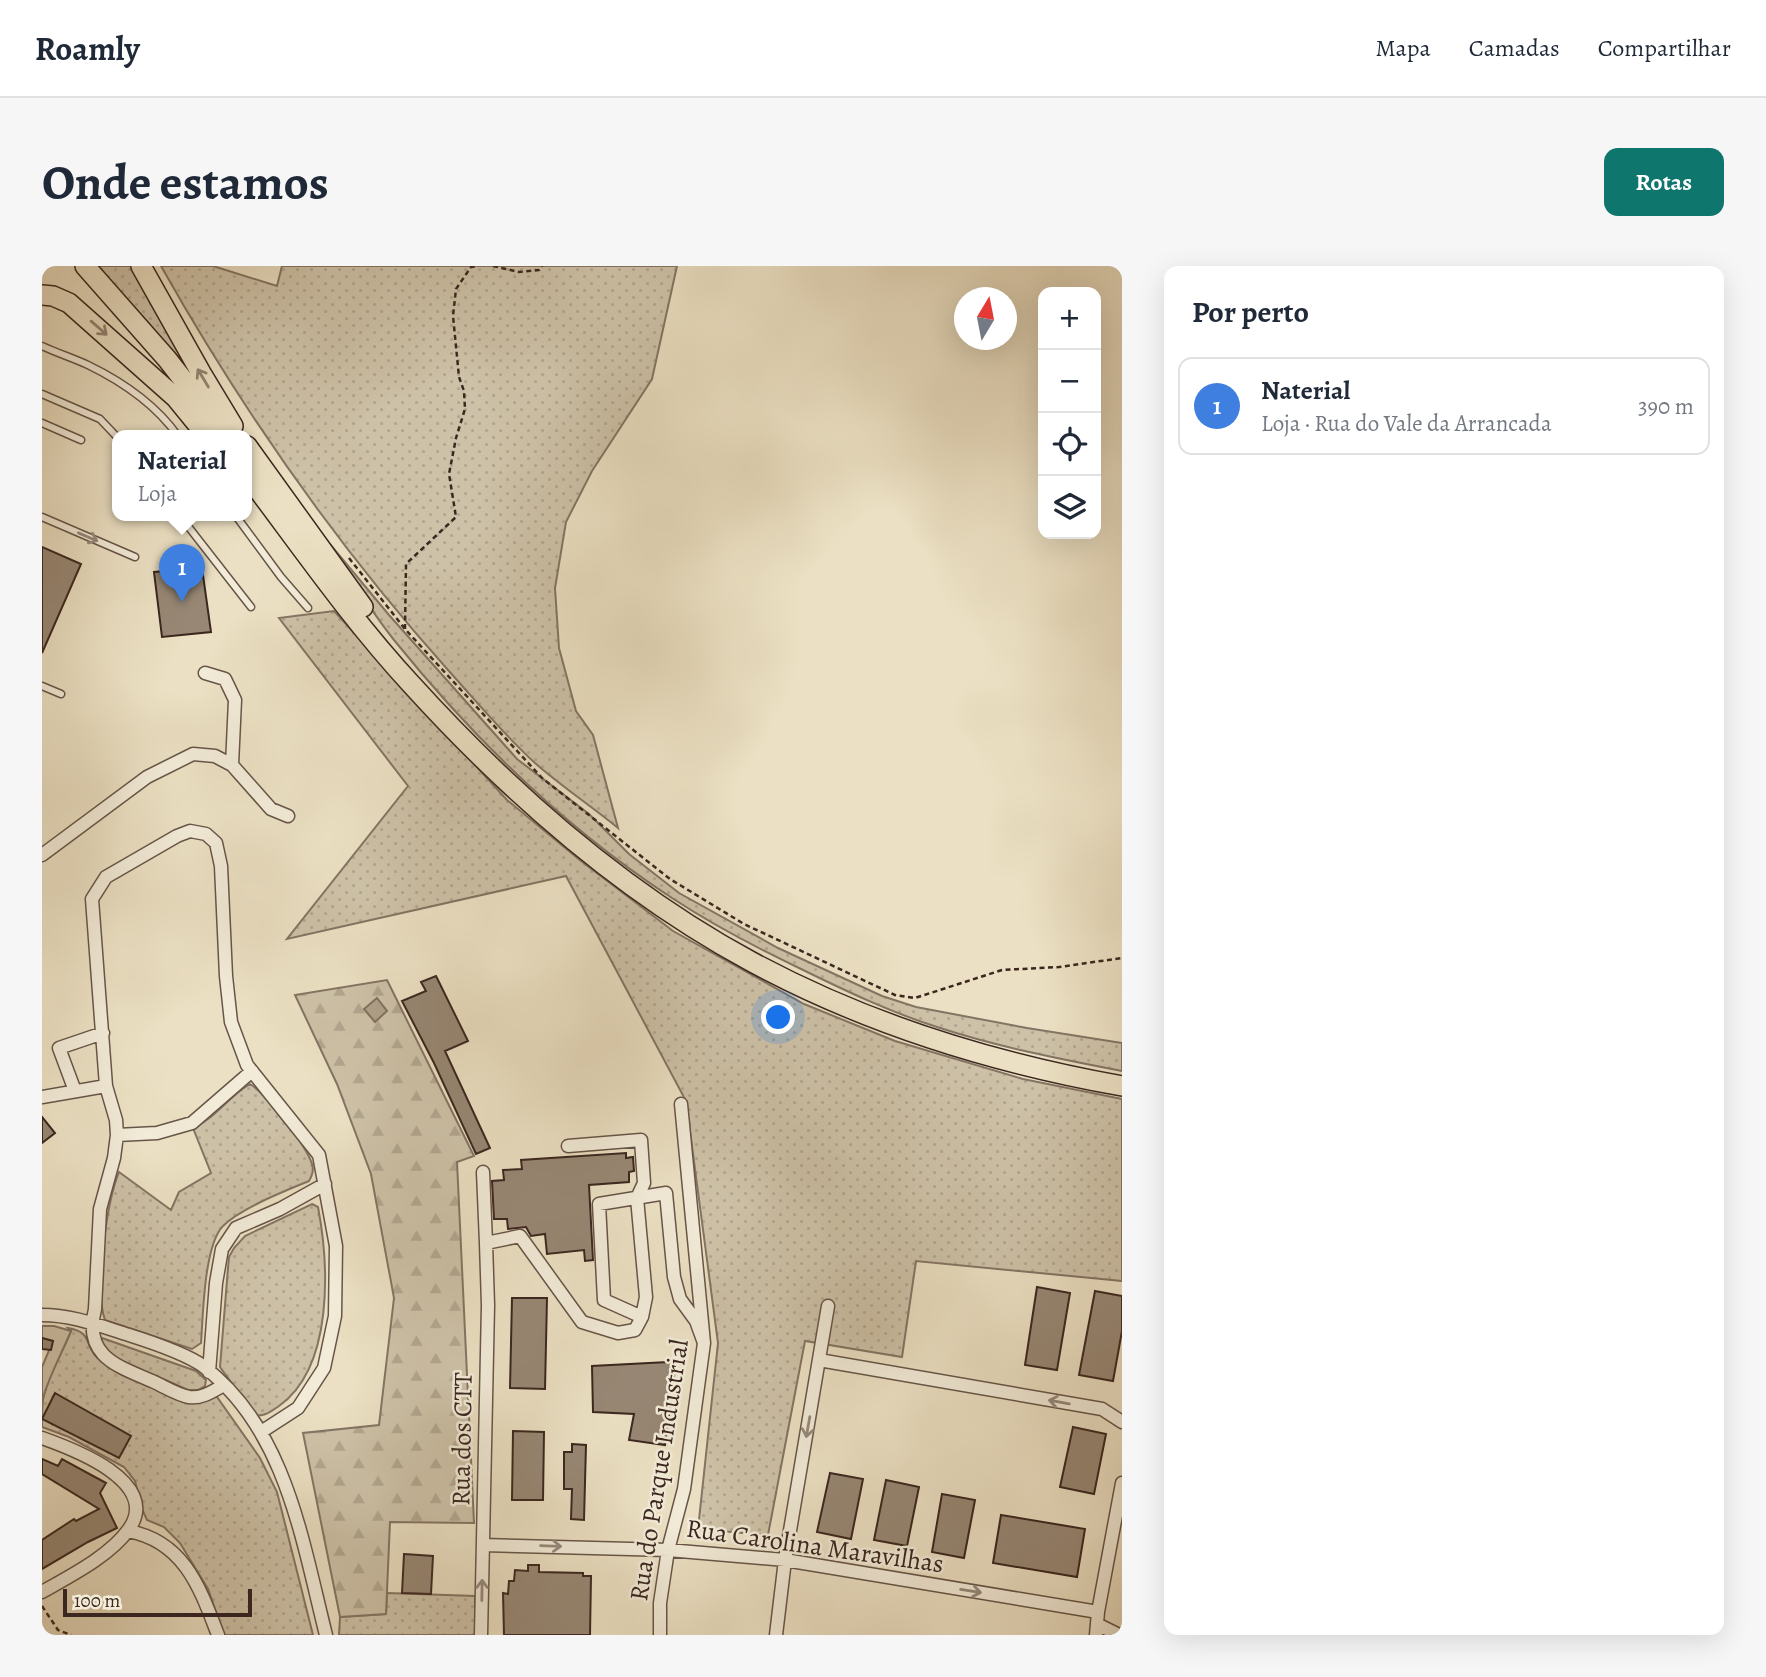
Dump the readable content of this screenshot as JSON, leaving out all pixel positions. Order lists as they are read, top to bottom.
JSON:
{
  "streets": {
    "street": ["Rua dos CTT", "Rua do Parque Industrial", "Rua Carolina Maravilhas"]
  },
  "crossings": [
    ["Rua dos CTT", "Rua Carolina Maravilhas"],
    ["Rua do Parque Industrial", "Rua Carolina Maravilhas"]
  ],
  "one_way": ["Rua Carolina Maravilhas"],
  "scale_bar": "100 m",
  "north": "top",
  "page": {
    "header": "Roamly",
    "nav": ["Mapa", "Camadas", "Compartilhar"],
    "buttons": "Rotas",
    "title": "Onde estamos",
    "heading": "Por perto",
    "map_buttons": ["+", "−"],
    "list": [
      {
        "mark": "1",
        "name": "Naterial",
        "note": "Loja · Rua do Vale da Arrancada",
        "value": "390 m"
      }
    ],
    "popup": ["Naterial", "Loja"],
    "pins": "1",
    "scale": "100 m"
  }
}
